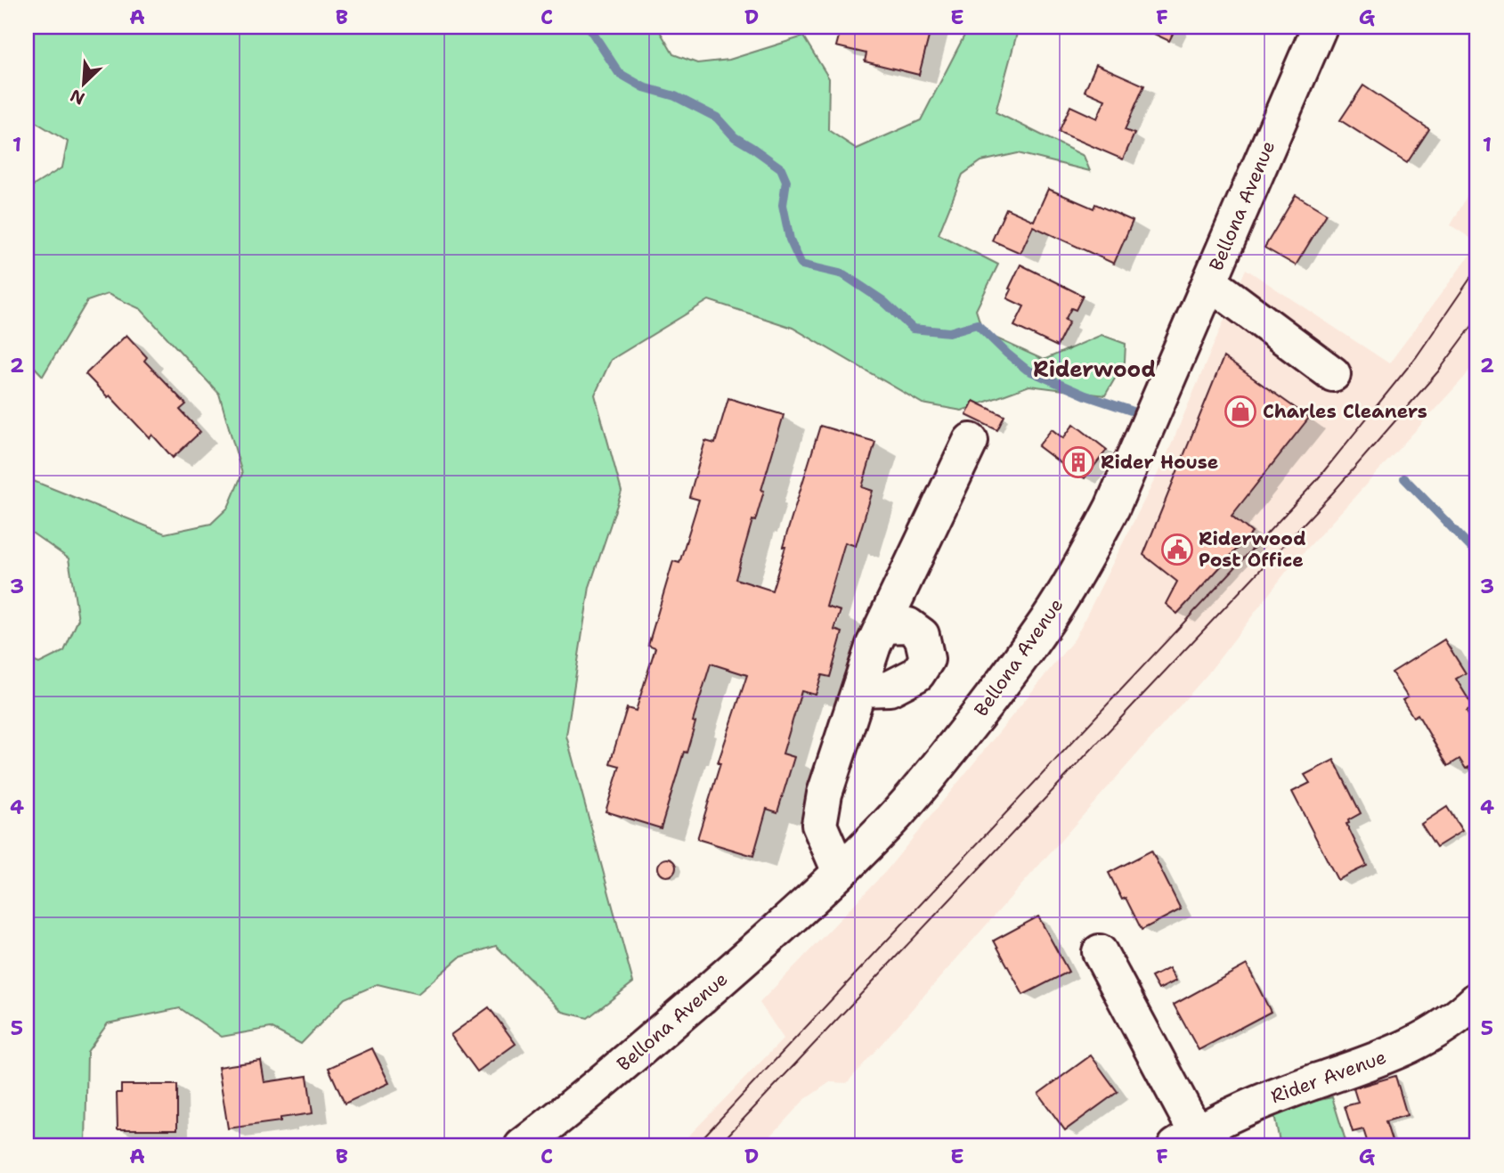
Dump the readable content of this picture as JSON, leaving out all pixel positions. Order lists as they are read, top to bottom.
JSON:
{
  "streets": {
    "street": ["Bellona Avenue", "Rider Avenue"]
  },
  "districts": ["Riderwood"],
  "places": {
    "shop": ["Charles Cleaners"],
    "building": ["Rider House"],
    "public building": ["Riderwood Post Office"]
  },
  "north": "bottom left",
  "grid": {
    "columns": [
      "A",
      "B",
      "C",
      "D",
      "E",
      "F",
      "G"
    ],
    "rows": [
      "1",
      "2",
      "3",
      "4",
      "5"
    ]
  }
}
